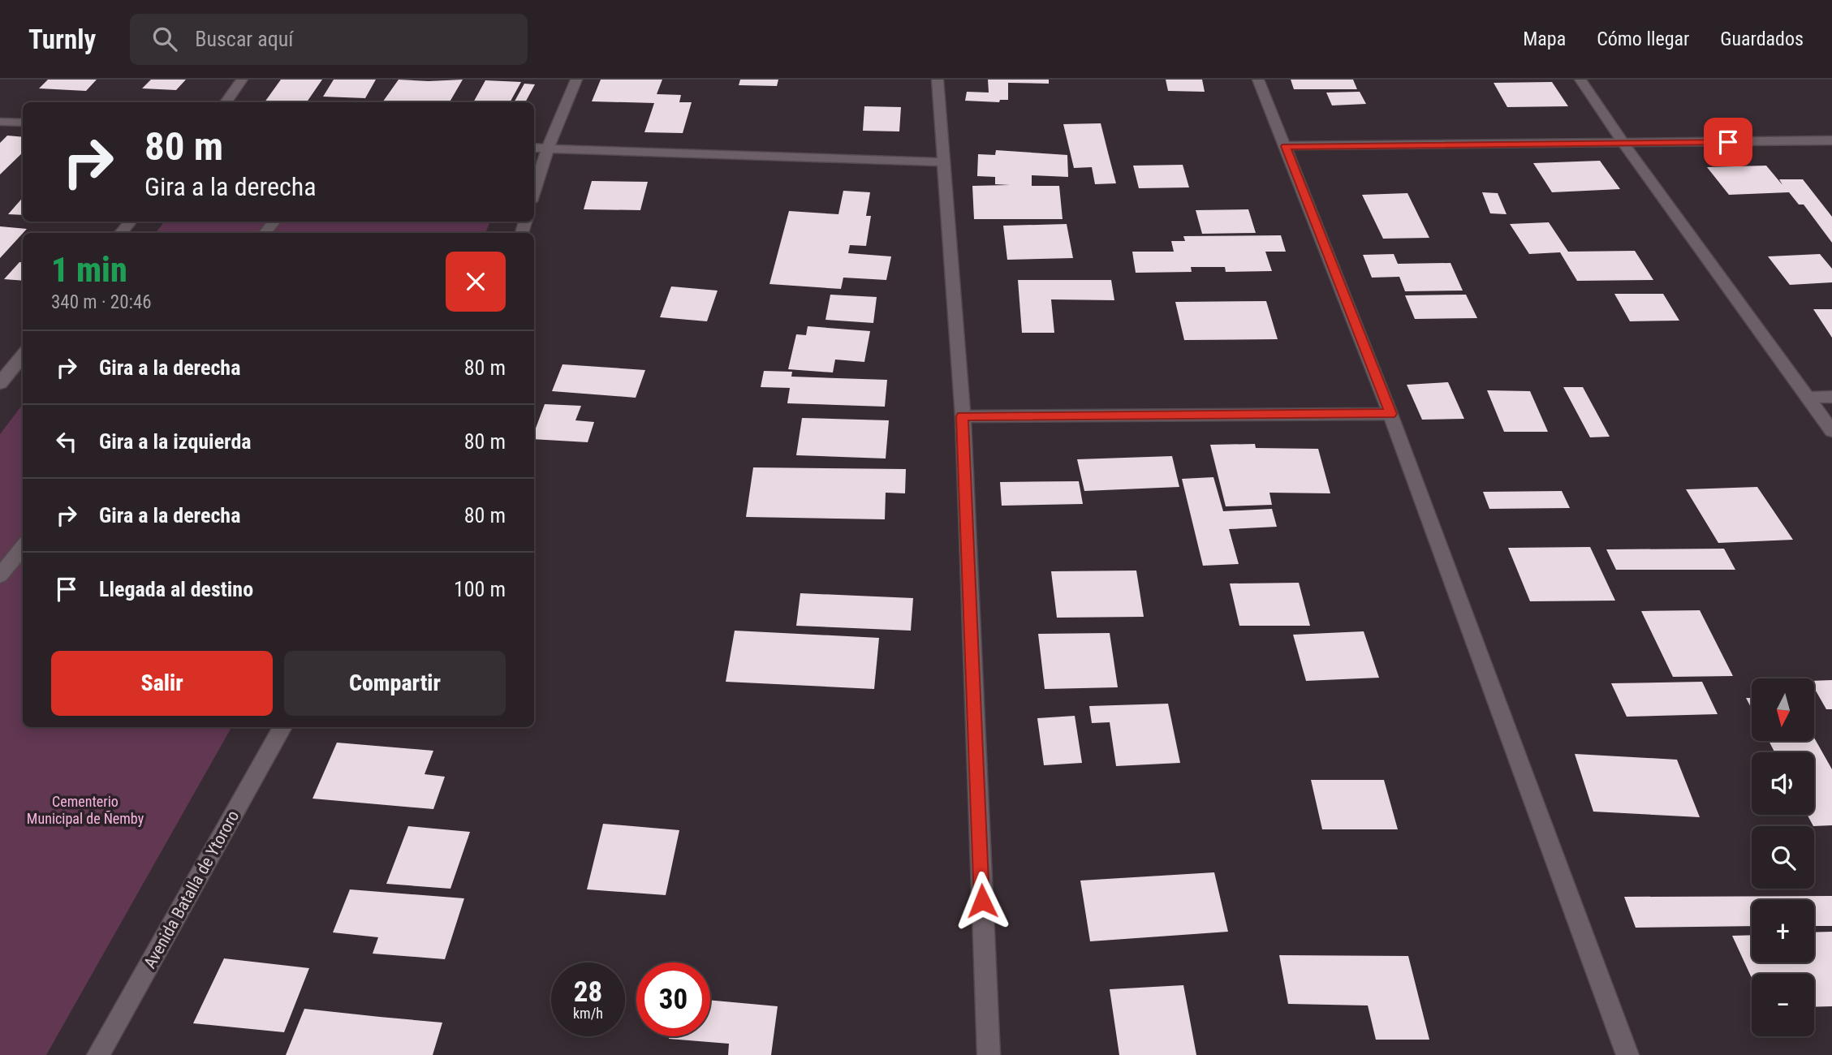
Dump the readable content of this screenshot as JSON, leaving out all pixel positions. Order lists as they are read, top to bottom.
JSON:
{
  "streets": {
    "street": ["Avenida Batalla de Ytororo"]
  },
  "parks": ["Cementerio Municipal de Ñemby"],
  "north": "bottom",
  "page": {
    "header": "Turnly",
    "search": "Buscar aquí",
    "nav": ["Mapa", "Cómo llegar", "Guardados"],
    "turn": ["80 m", "Gira a la derecha"],
    "heading": ["1 min", "340 m · 20:46"],
    "list": [
      {
        "name": "Gira a la derecha",
        "value": "80 m"
      },
      {
        "name": "Gira a la izquierda",
        "value": "80 m"
      },
      {
        "name": "Gira a la derecha",
        "value": "80 m"
      },
      {
        "name": "Llegada al destino",
        "value": "100 m"
      }
    ],
    "buttons": ["Salir", "Compartir"],
    "map_buttons": ["+", "−"],
    "speed": "28 km/h",
    "limit": "30"
  }
}
